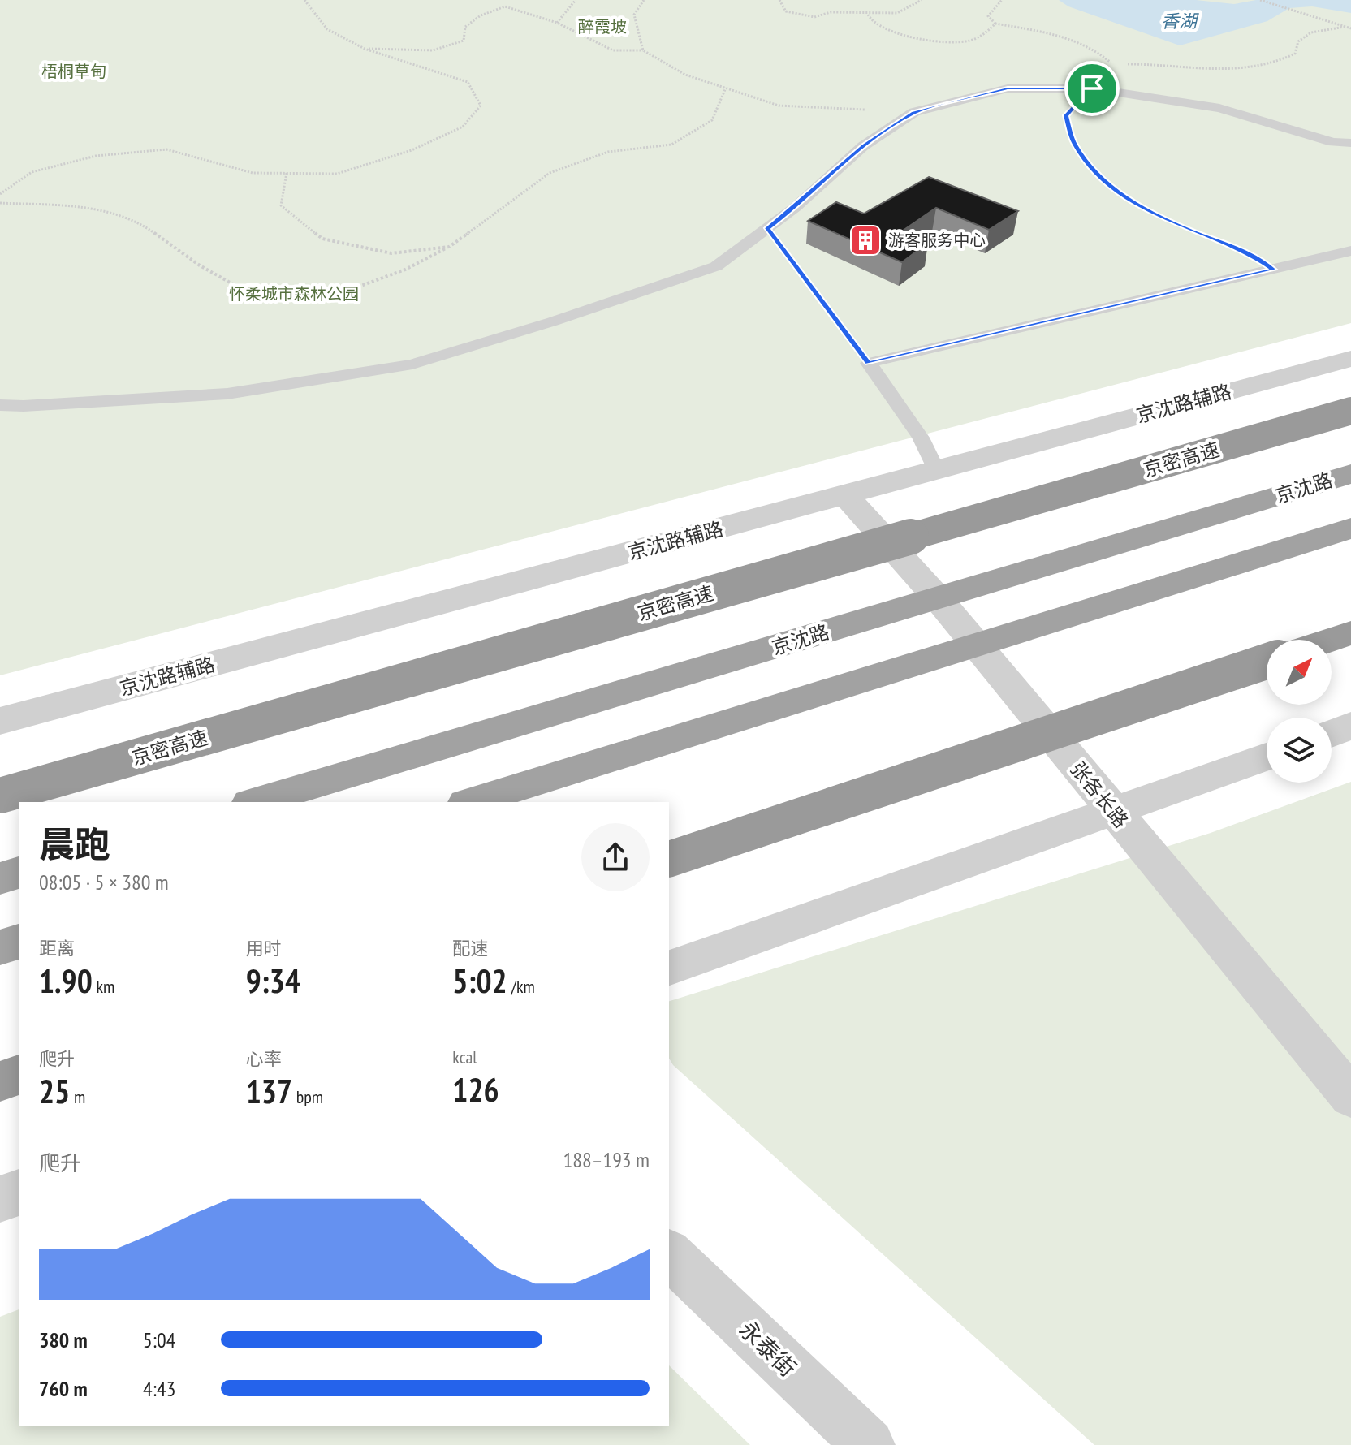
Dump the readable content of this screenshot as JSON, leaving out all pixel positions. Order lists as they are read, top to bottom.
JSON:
{
  "streets": {
    "highway": ["京密高速", "京沈路"],
    "street": ["京沈路辅路", "张各长路", "永泰街"]
  },
  "crossings": [
    ["京沈路辅路", "张各长路"],
    ["京沈路", "张各长路"]
  ],
  "water": ["香湖"],
  "parks": ["醉霞坡", "梧桐草甸", "怀柔城市森林公园"],
  "places": {
    "building": ["游客服务中心"]
  },
  "north": "top right",
  "page": {
    "heading": ["晨跑", "08:05 · 5 × 380 m"],
    "stats": [
      ["距离", "1.90 km"],
      ["用时", "9:34"],
      ["配速", "5:02 /km"],
      ["爬升", "25 m"],
      ["心率", "137 bpm"],
      ["kcal", "126"]
    ],
    "chart": ["爬升", "188–193 m"],
    "list": [
      {
        "name": "380 m",
        "note": "5:04"
      },
      {
        "name": "760 m",
        "note": "4:43"
      }
    ]
  }
}
